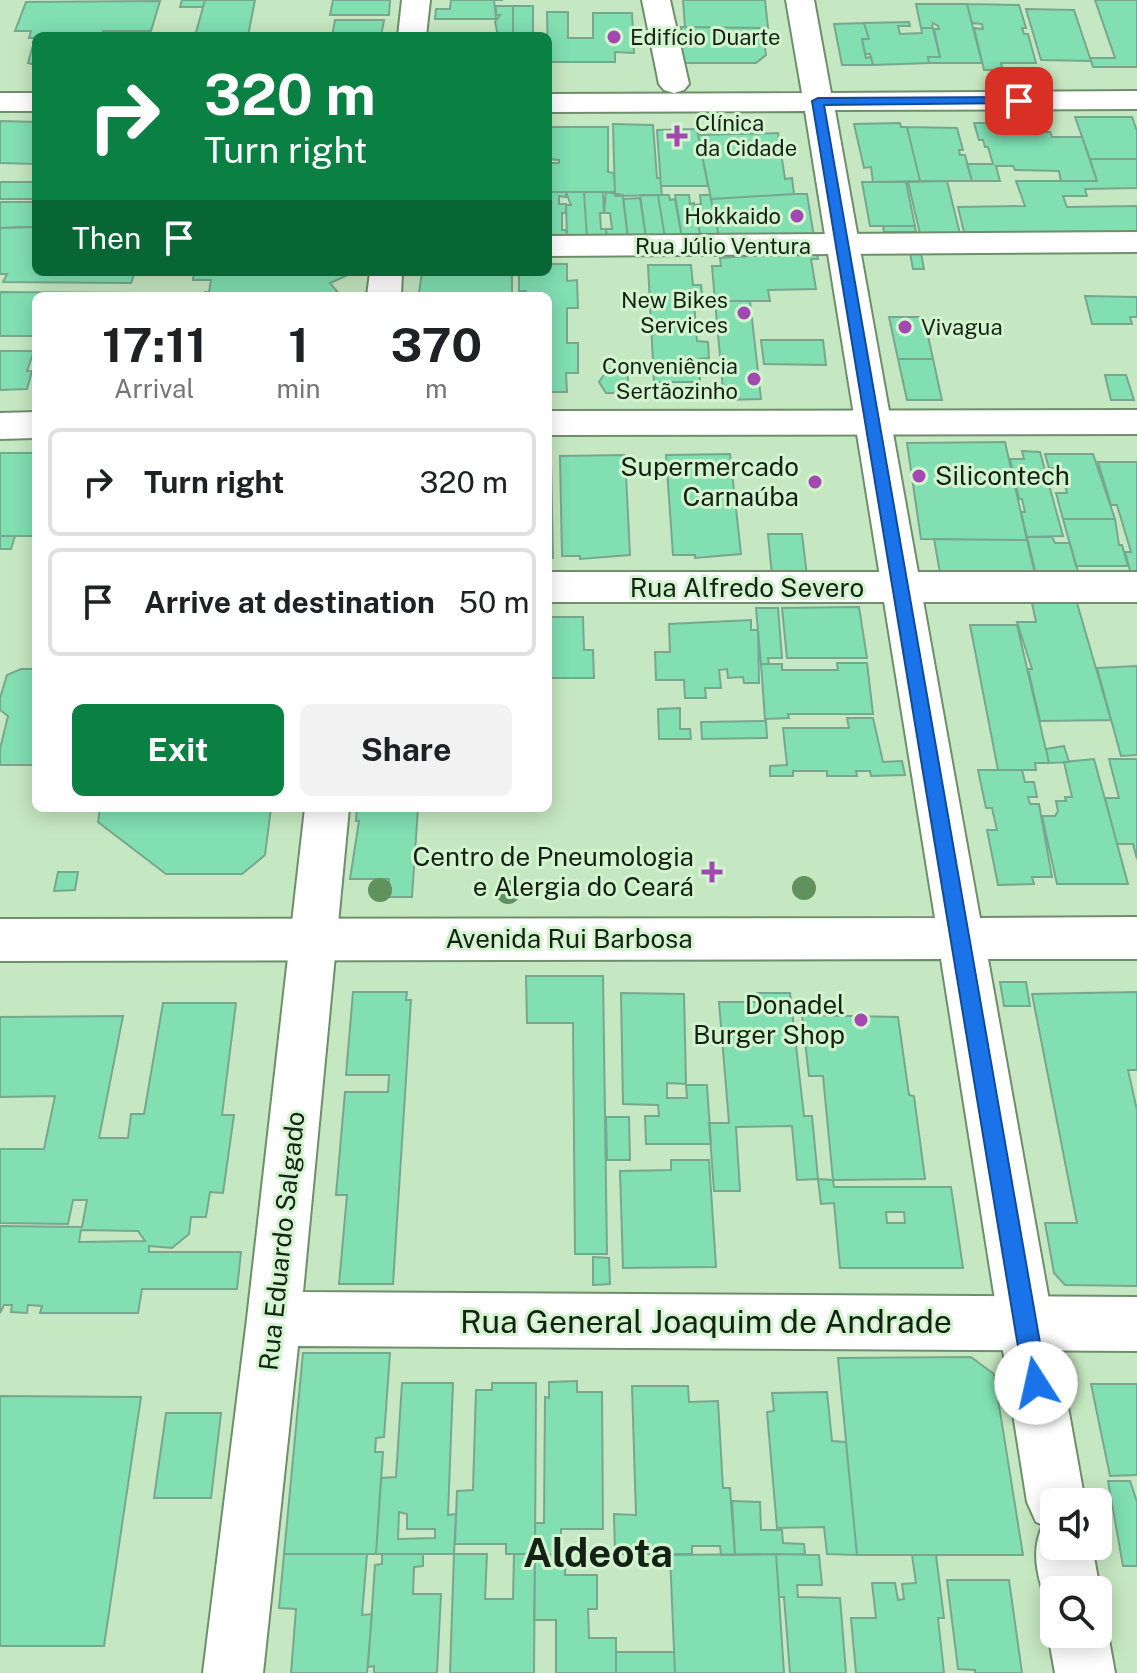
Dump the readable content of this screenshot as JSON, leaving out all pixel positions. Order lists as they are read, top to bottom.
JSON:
{
  "streets": {
    "main road": [
      "Rua Júlio Ventura",
      "Rua Alfredo Severo",
      "Avenida Rui Barbosa",
      "Rua Eduardo Salgado",
      "Rua General Joaquim de Andrade"
    ]
  },
  "crossings": [
    ["Avenida Rui Barbosa", "Rua Eduardo Salgado"],
    ["Rua Eduardo Salgado", "Rua General Joaquim de Andrade"]
  ],
  "districts": ["Aldeota"],
  "places": {
    "other": [
      "Edifício Duarte",
      "Hokkaido",
      "New Bikes Services",
      "Vivagua",
      "Conveniência Sertãozinho",
      "Silicontech",
      "Supermercado Carnaúba",
      "Donadel Burger Shop"
    ],
    "health": ["Clínica da Cidade", "Centro de Pneumologia e Alergia do Ceará"]
  },
  "page": {
    "turn": ["320 m", "Turn right"],
    "then": "Then",
    "eta": [
      "17:11",
      "Arrival",
      "1",
      "min",
      "370",
      "m"
    ],
    "list": [
      {
        "name": "Turn right",
        "value": "320 m"
      },
      {
        "name": "Arrive at destination",
        "value": "50 m"
      }
    ],
    "buttons": ["Exit", "Share"]
  }
}
